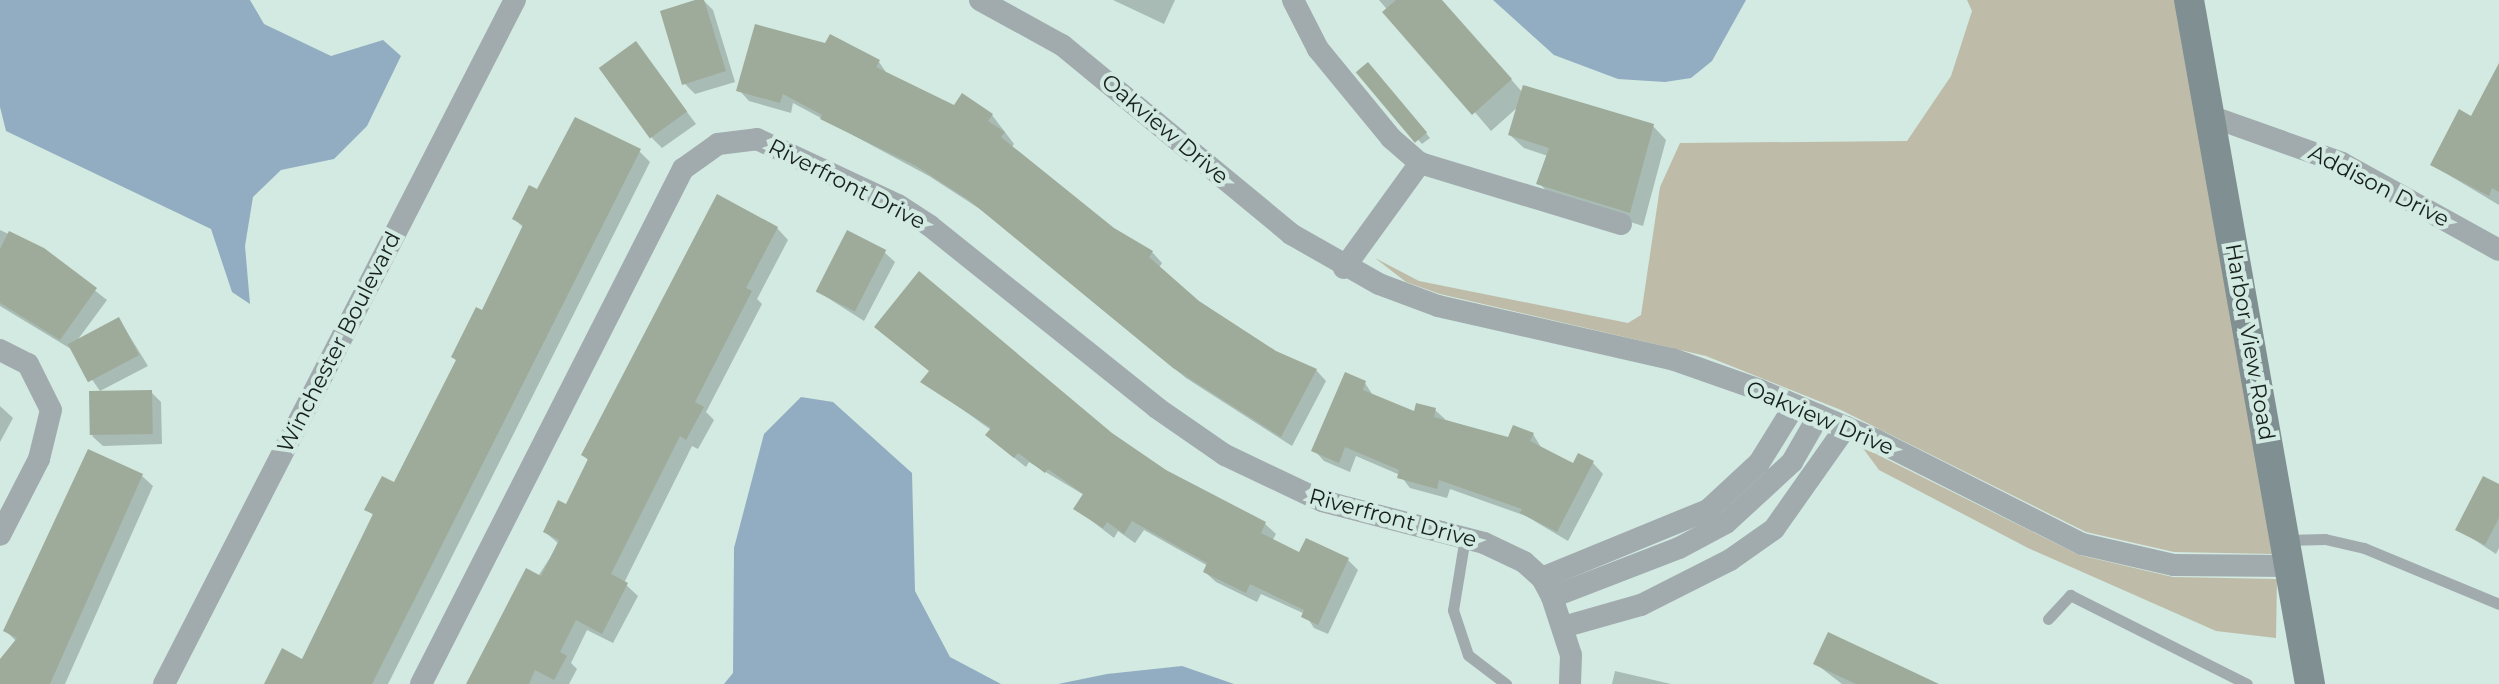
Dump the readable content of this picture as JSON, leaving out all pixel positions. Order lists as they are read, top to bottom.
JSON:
{
  "streets": {
    "main road": ["Harbor View Road"],
    "street": [
      "Oakview Drive",
      "Riverfront Drive",
      "Addison Drive",
      "Winchester Boulevard"
    ]
  },
  "crossings": [
    ["Oakview Drive", "Harbor View Road"],
    ["Addison Drive", "Harbor View Road"]
  ]
}
